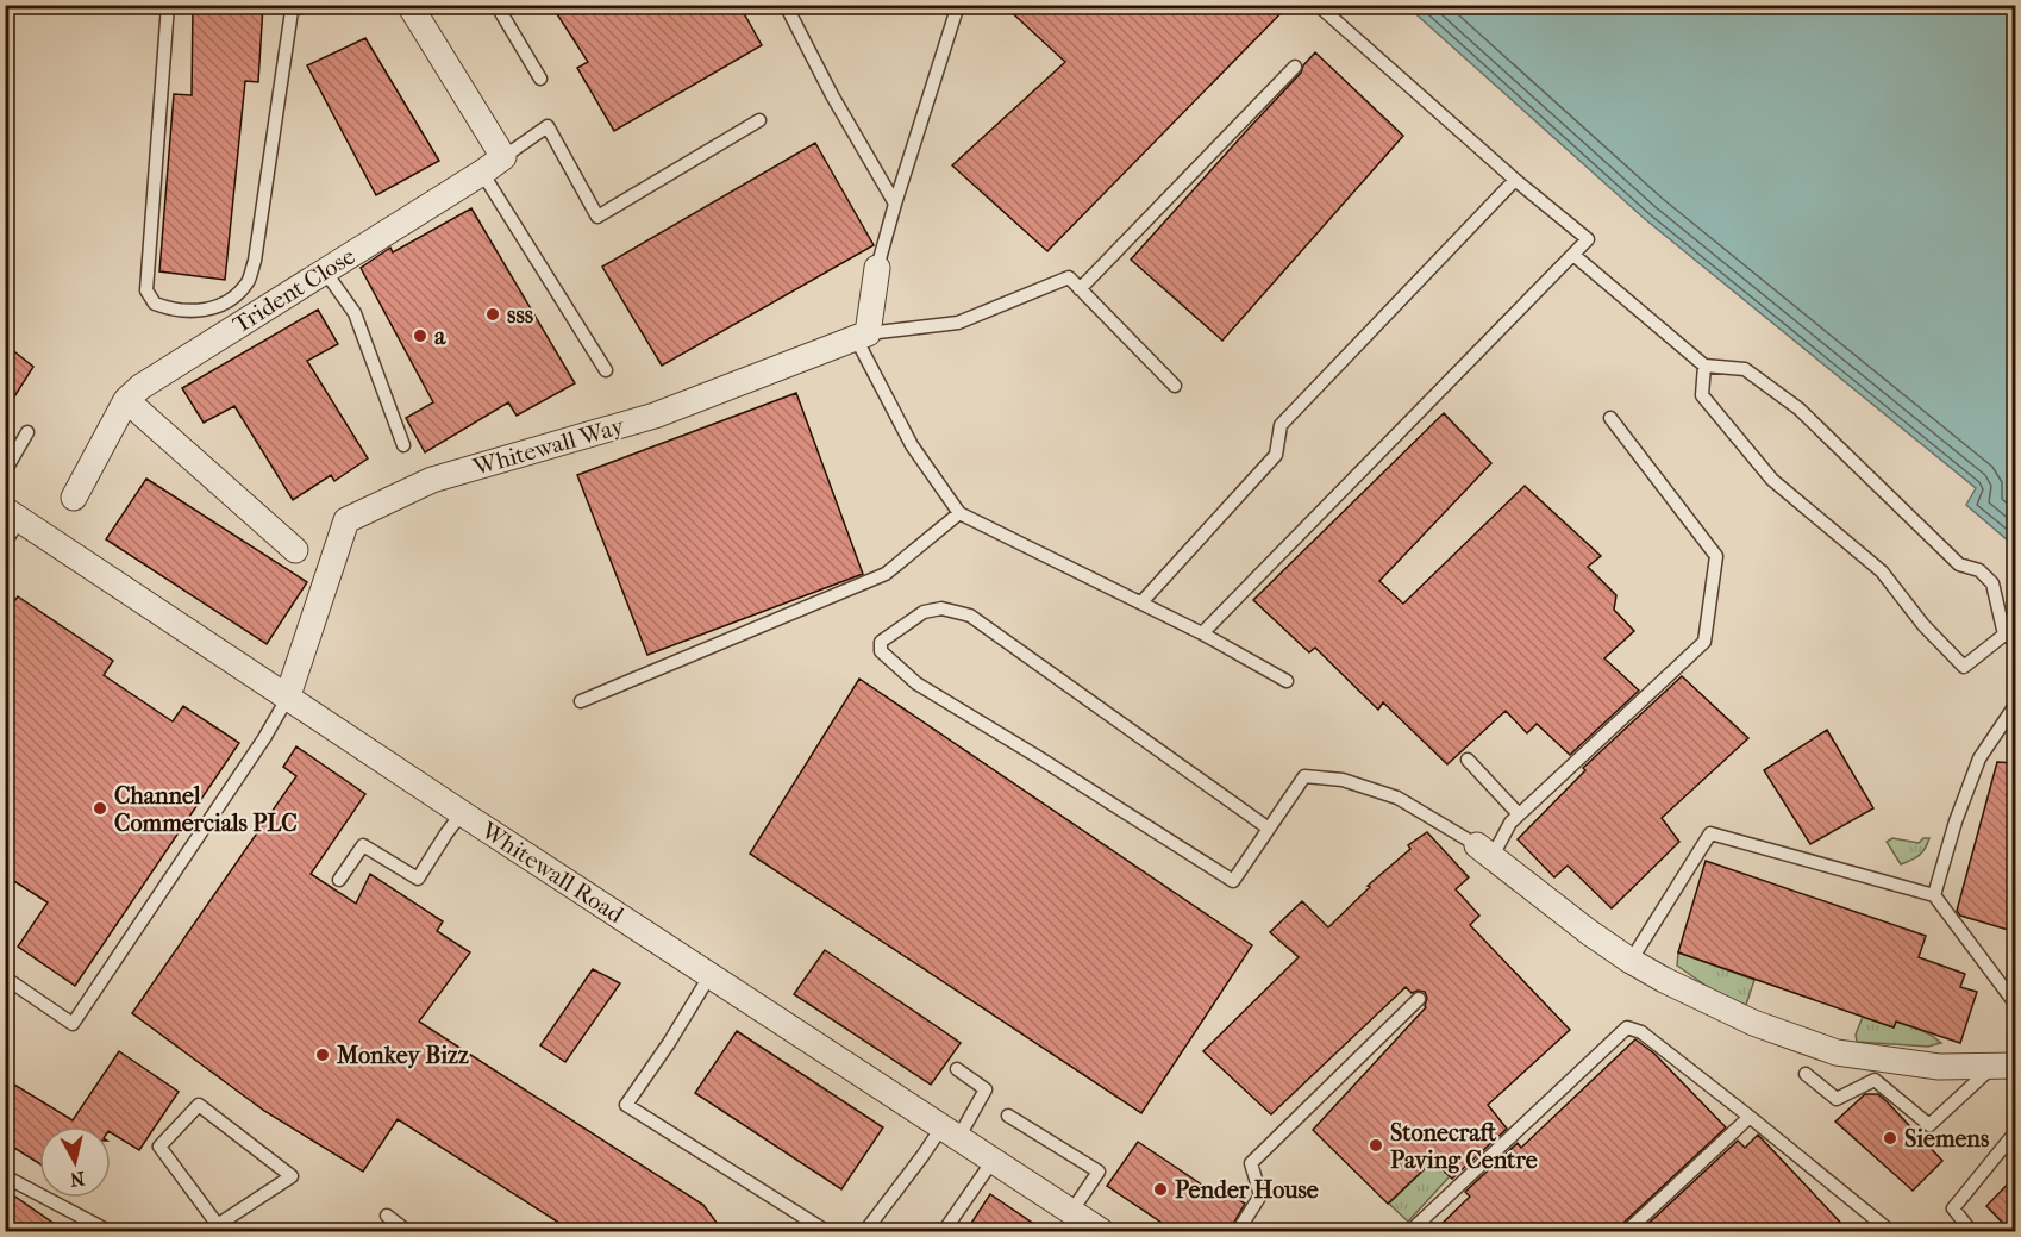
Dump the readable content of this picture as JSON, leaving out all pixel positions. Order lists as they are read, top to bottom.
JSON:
{
  "streets": {
    "street": ["Trident Close", "Whitewall Way", "Whitewall Road"]
  },
  "crossings": [
    ["Whitewall Way", "Whitewall Road"]
  ],
  "places": [
    "sss",
    "a",
    "Channel Commercials PLC",
    "Monkey Bizz",
    "Siemens",
    "Stonecraft Paving Centre",
    "Pender House"
  ],
  "north": "bottom"
}
